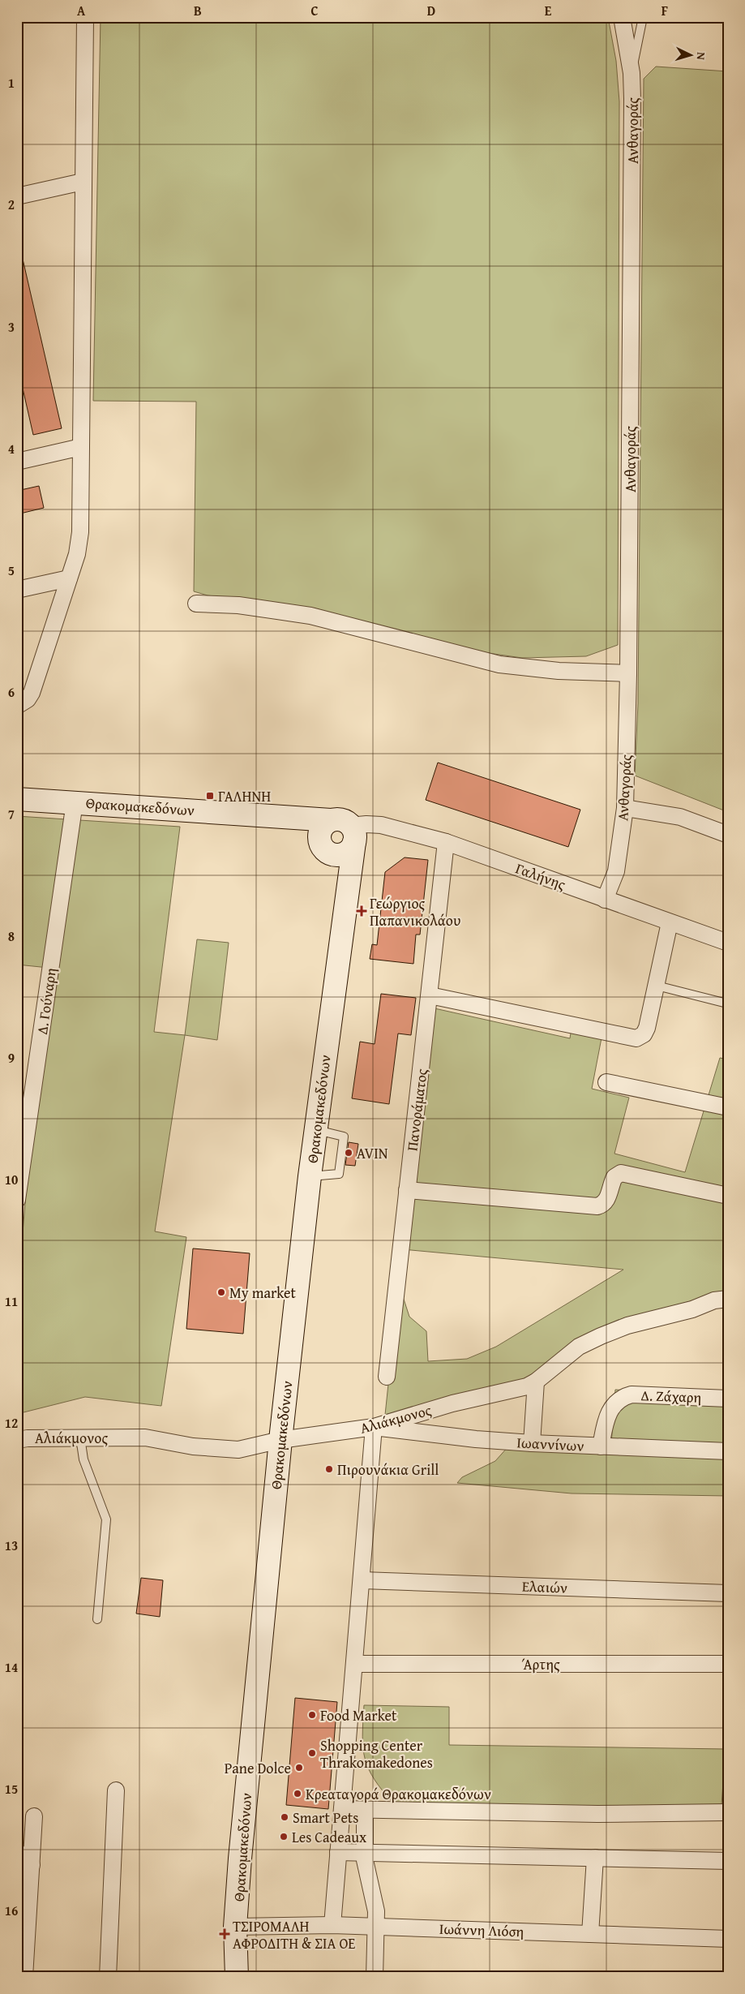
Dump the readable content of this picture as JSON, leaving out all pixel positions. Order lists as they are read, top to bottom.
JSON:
{
  "streets": {
    "main road": ["Θρακομακεδόνων"],
    "street": [
      "Ανθαγοράς",
      "Γαλήνης",
      "Δ. Γούναρη",
      "Πανοράματος",
      "Δ. Ζάχαρη",
      "Αλιάκμονος",
      "Ιωαννίνων",
      "Ελαιών",
      "Άρτης",
      "Ιωάννη Λιόση"
    ]
  },
  "crossings": [
    ["Ανθαγοράς", "Γαλήνης"],
    ["Θρακομακεδόνων", "Γαλήνης"],
    ["Θρακομακεδόνων", "Δ. Γούναρη"],
    ["Θρακομακεδόνων", "Αλιάκμονος"],
    ["Θρακομακεδόνων", "Ιωάννη Λιόση"],
    ["Γαλήνης", "Πανοράματος"],
    ["Δ. Ζάχαρη", "Ιωαννίνων"],
    ["Αλιάκμονος", "Ιωαννίνων"]
  ],
  "places": {
    "transit": ["ΓΑΛΗΝΗ"],
    "health": ["Γεώργιος Παπανικολάου", "ΤΣΙΡΟΜΑΛΗ ΑΦΡΟΔΙΤΗ & ΣΙΑ ΟΕ"],
    "other": [
      "AVIN",
      "My market",
      "Πιρουνάκια Grill",
      "Food Market",
      "Shopping Center Thrakomakedones",
      "Pane Dolce",
      "Κρεαταγορά Θρακομακεδόνων",
      "Smart Pets",
      "Les Cadeaux"
    ]
  },
  "north": "right",
  "grid": {
    "columns": [
      "A",
      "B",
      "C",
      "D",
      "E",
      "F"
    ],
    "rows": [
      "1",
      "2",
      "3",
      "4",
      "5",
      "6",
      "7",
      "8",
      "9",
      "10",
      "11",
      "12",
      "13",
      "14",
      "15",
      "16"
    ]
  }
}
